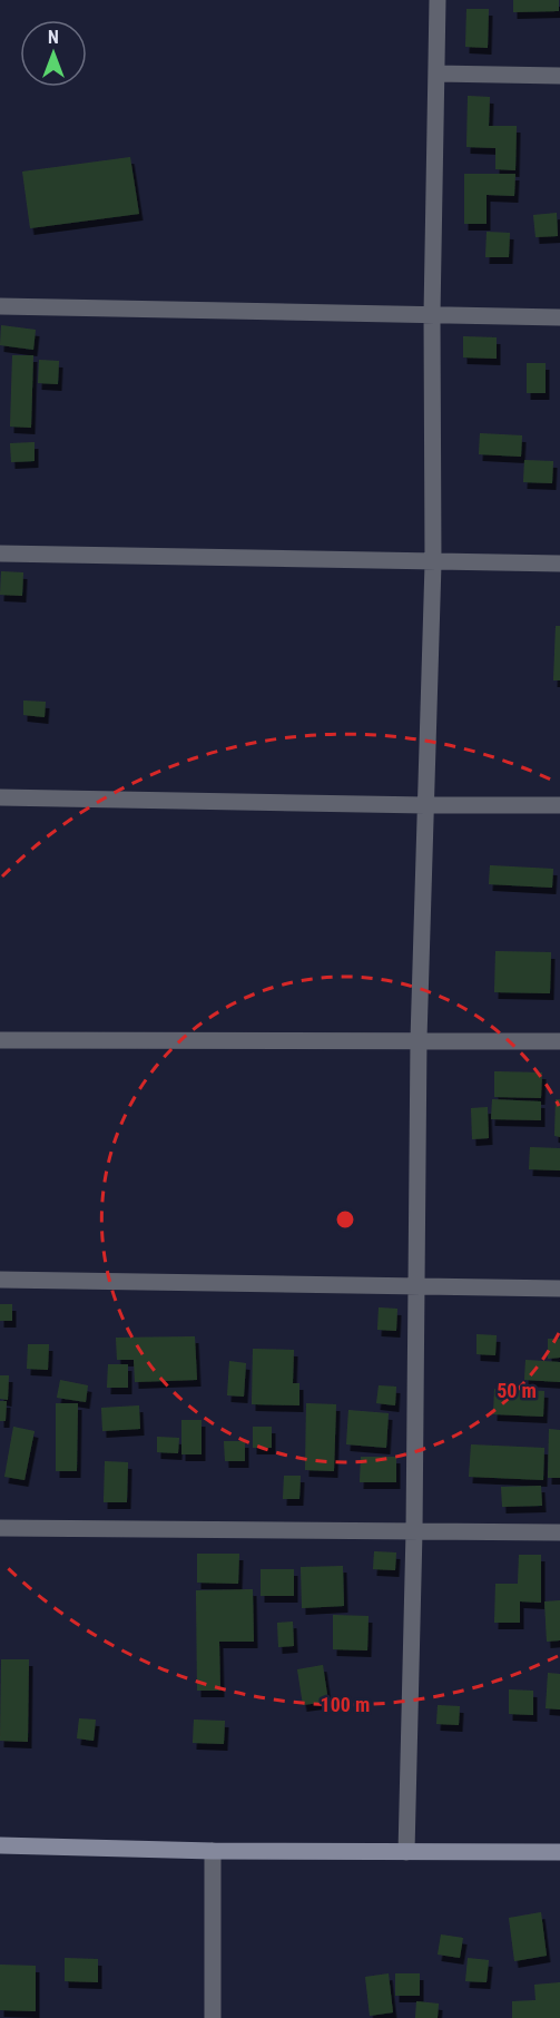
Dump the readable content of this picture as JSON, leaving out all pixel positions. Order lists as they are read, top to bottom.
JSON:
{
  "north": "top",
  "rings": ["50 m", "100 m"]
}
